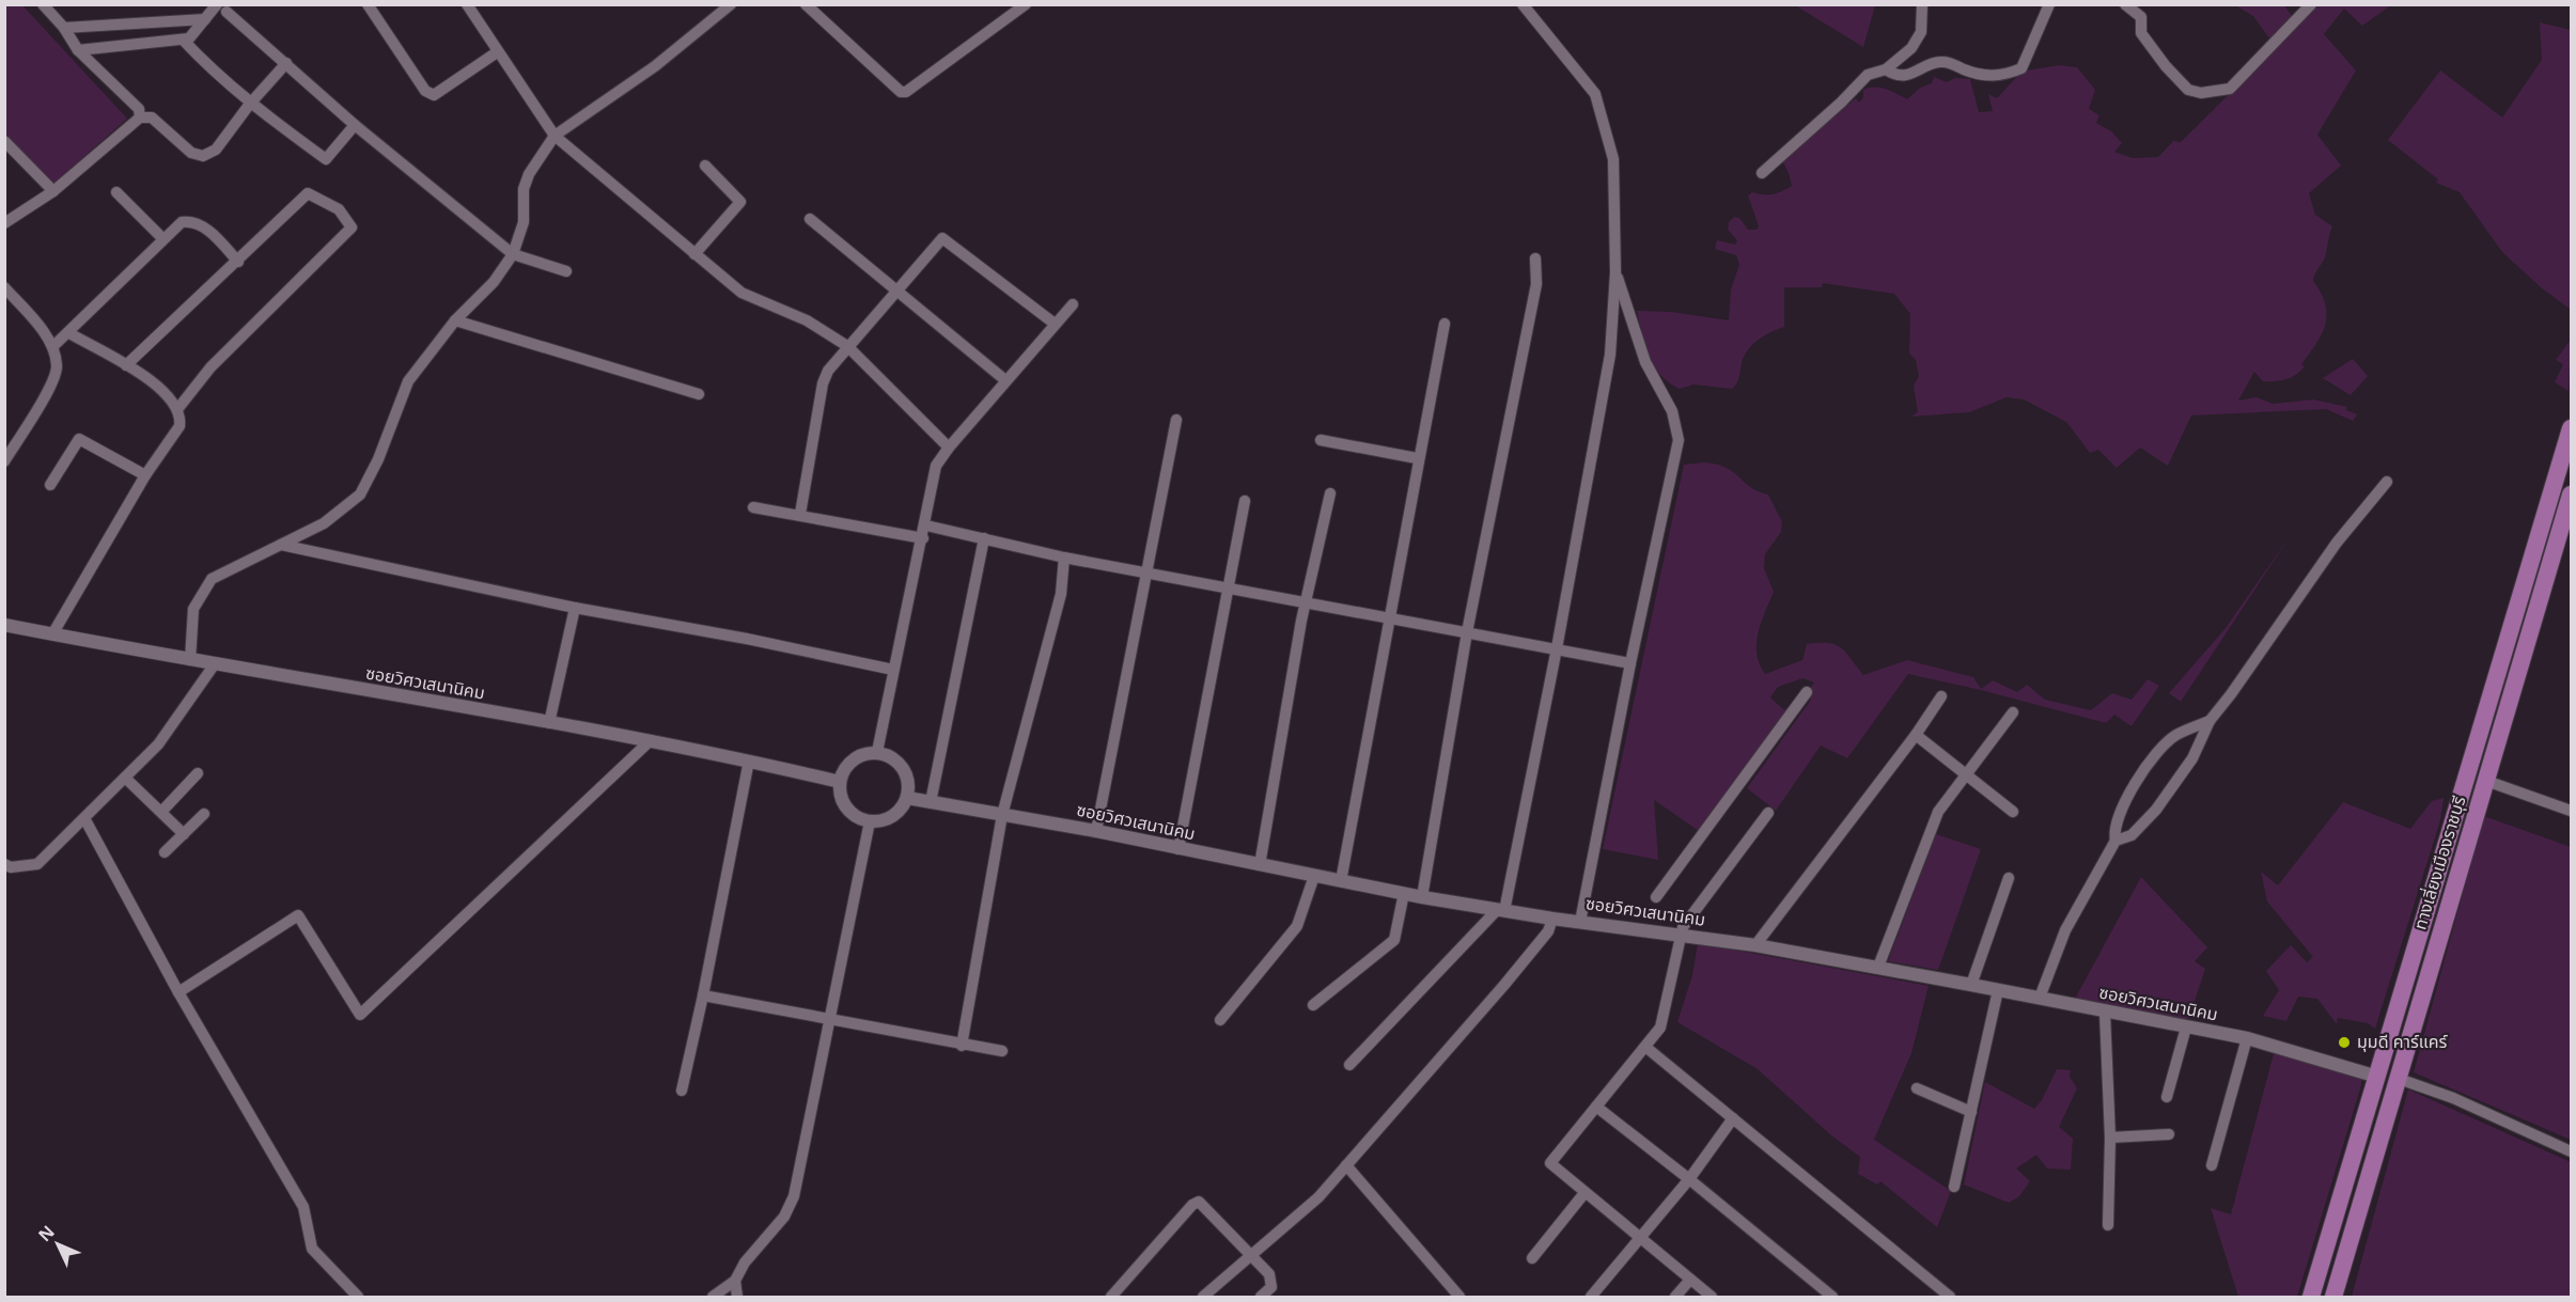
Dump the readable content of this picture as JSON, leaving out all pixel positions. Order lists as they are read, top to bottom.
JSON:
{
  "streets": {
    "main road": ["ทางเลี่ยงเมืองราชบุรี"],
    "street": ["ซอยวิศวเสนานิคม"]
  },
  "crossings": [
    ["ซอยวิศวเสนานิคม", "ทางเลี่ยงเมืองราชบุรี"]
  ],
  "places": ["มุมดี คาร์แคร์"],
  "north": "top left"
}
